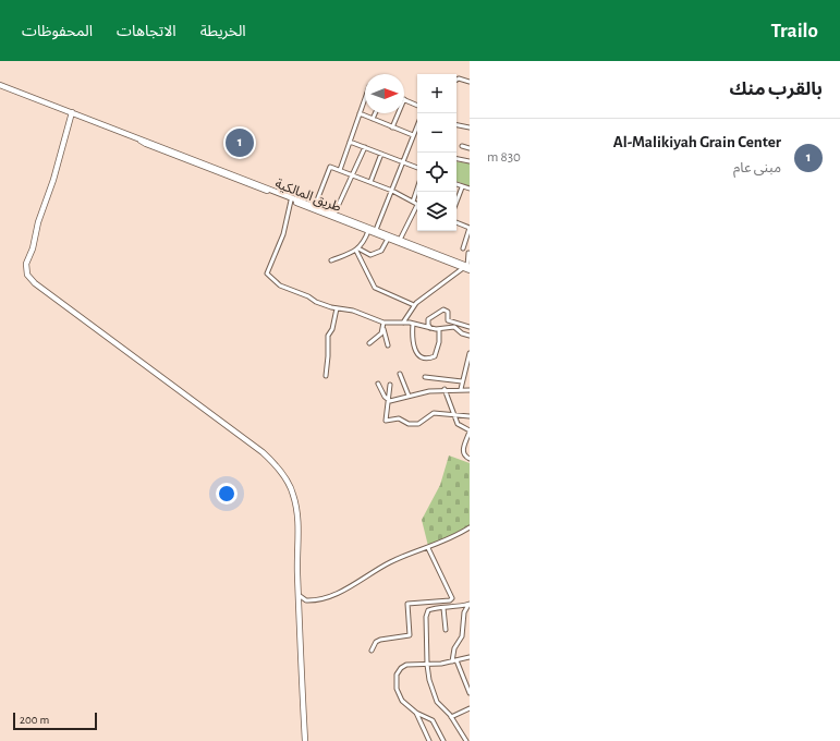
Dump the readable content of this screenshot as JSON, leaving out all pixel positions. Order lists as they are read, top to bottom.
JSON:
{
  "streets": {
    "street": ["طريق المالكية"]
  },
  "scale_bar": "200 m",
  "north": "right",
  "page": {
    "header": "Trailo",
    "nav": ["الخريطة", "الاتجاهات", "المحفوظات"],
    "heading": "بالقرب منك",
    "map_buttons": ["+", "−"],
    "list": [
      {
        "mark": "1",
        "name": "Al-Malikiyah Grain Center",
        "note": "مبنى عام",
        "value": "830 m"
      }
    ],
    "pins": "1",
    "scale": "200 m"
  }
}
